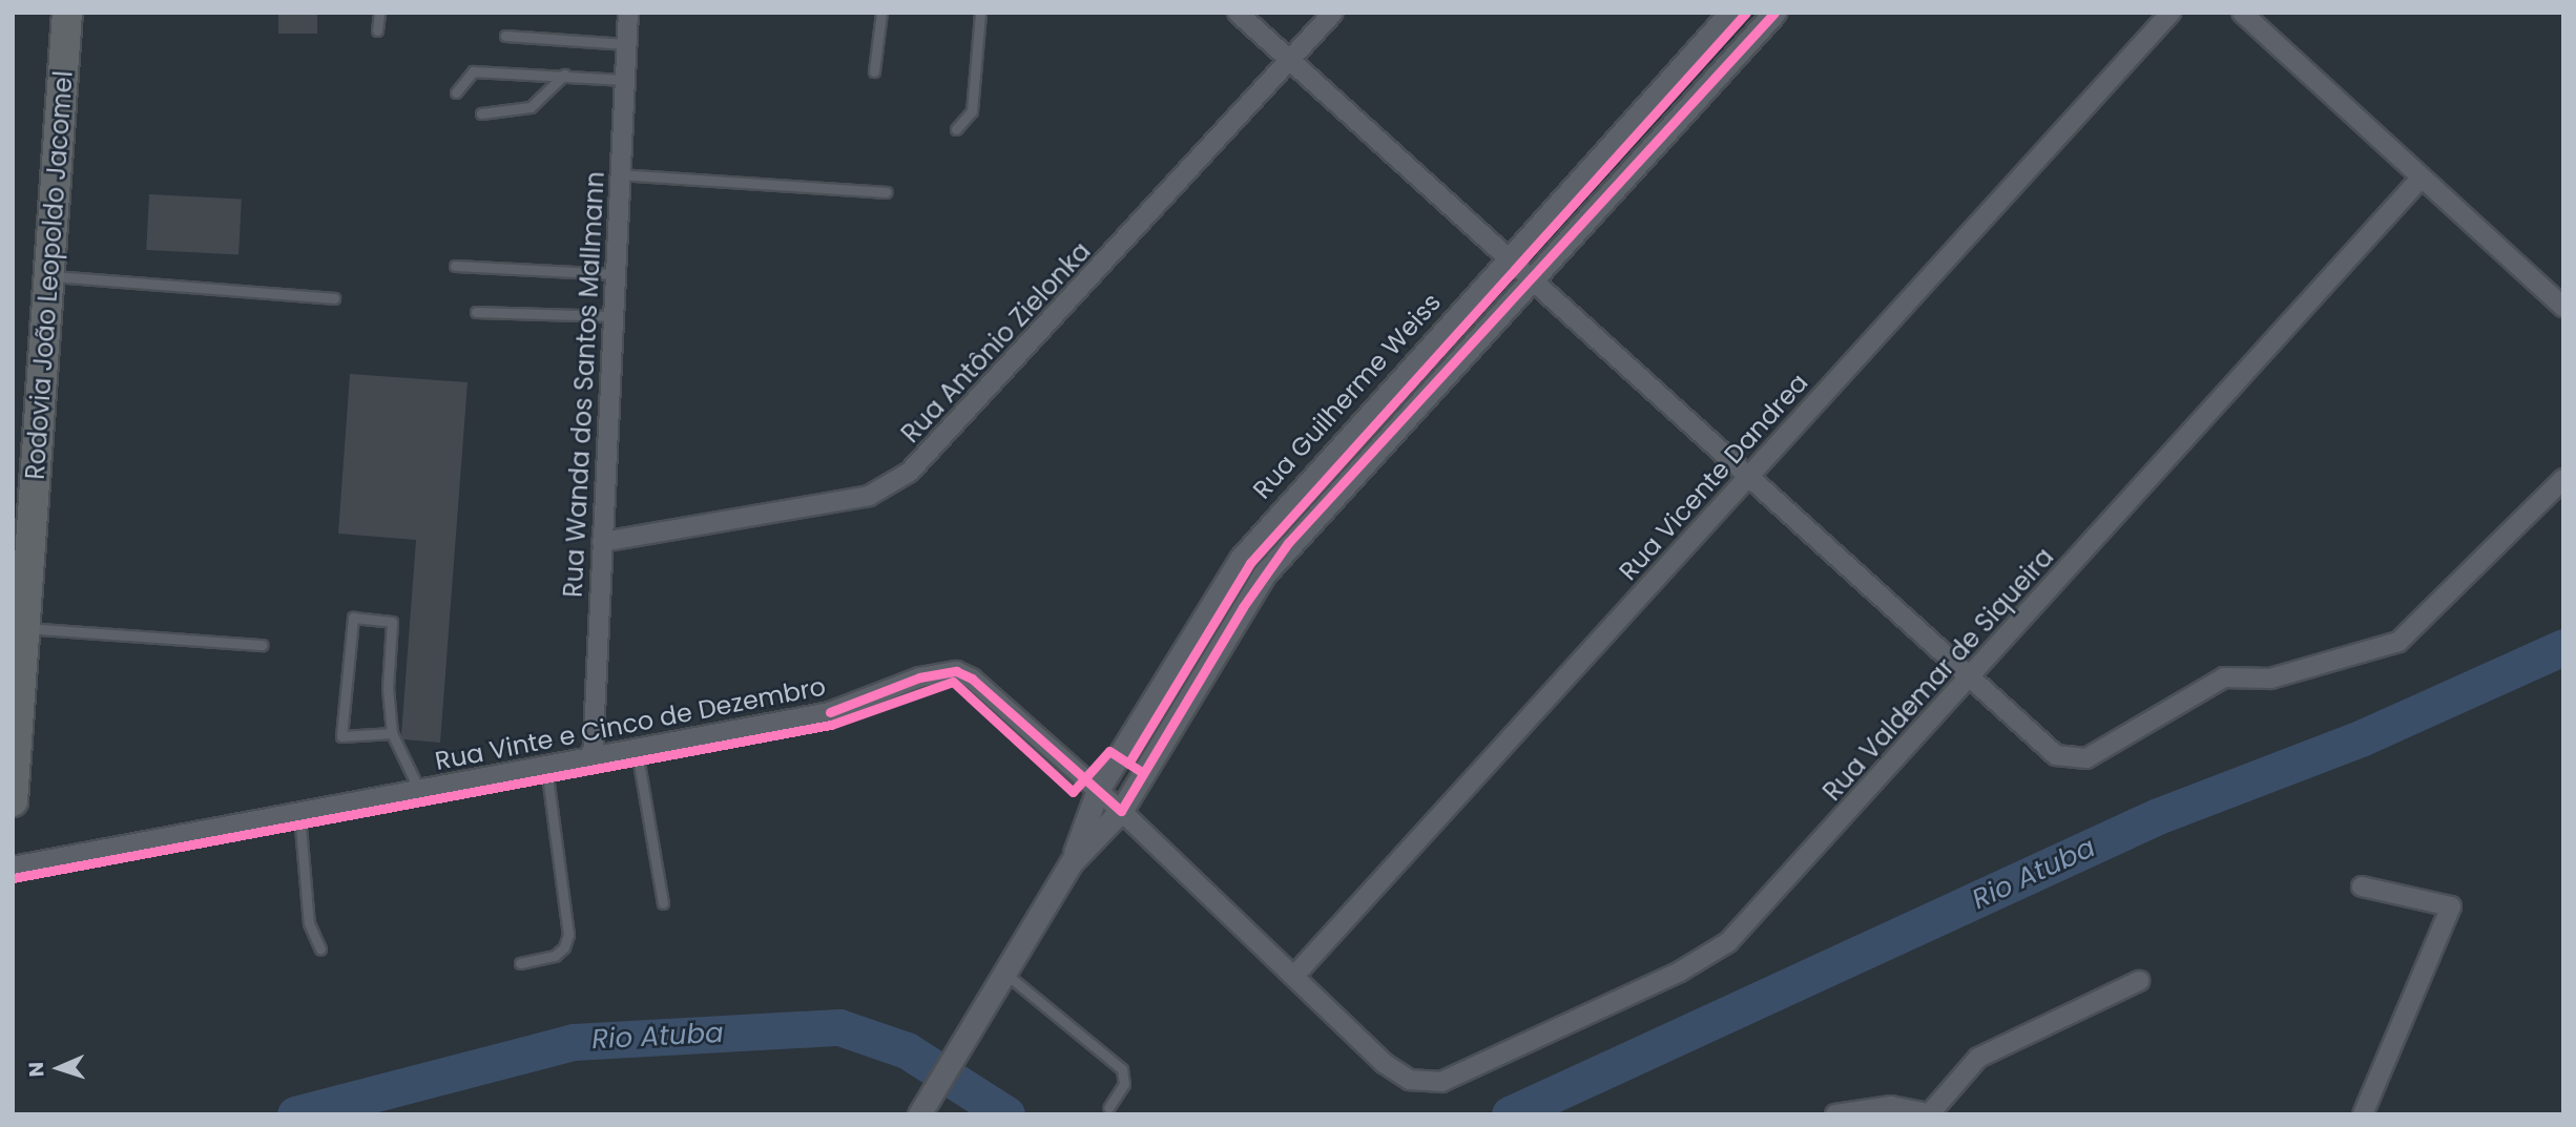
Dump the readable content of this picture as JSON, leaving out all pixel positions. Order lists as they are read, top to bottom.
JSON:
{
  "streets": {
    "highway": ["Rodovia João Leopoldo Jacomel"],
    "street": [
      "Rua Antônio Zielonka",
      "Rua Wanda dos Santos Mallmann",
      "Rua Guilherme Weiss",
      "Rua Vicente Dandrea",
      "Rua Valdemar de Siqueira",
      "Rua Vinte e Cinco de Dezembro"
    ]
  },
  "crossings": [
    ["Rua Antônio Zielonka", "Rua Wanda dos Santos Mallmann"],
    ["Rua Wanda dos Santos Mallmann", "Rua Vinte e Cinco de Dezembro"],
    ["Rua Guilherme Weiss", "Rua Vinte e Cinco de Dezembro"],
    ["Rua Vicente Dandrea", "Rua Vinte e Cinco de Dezembro"],
    ["Rua Valdemar de Siqueira", "Rua Vinte e Cinco de Dezembro"]
  ],
  "water": ["Rio Atuba"],
  "north": "left"
}
